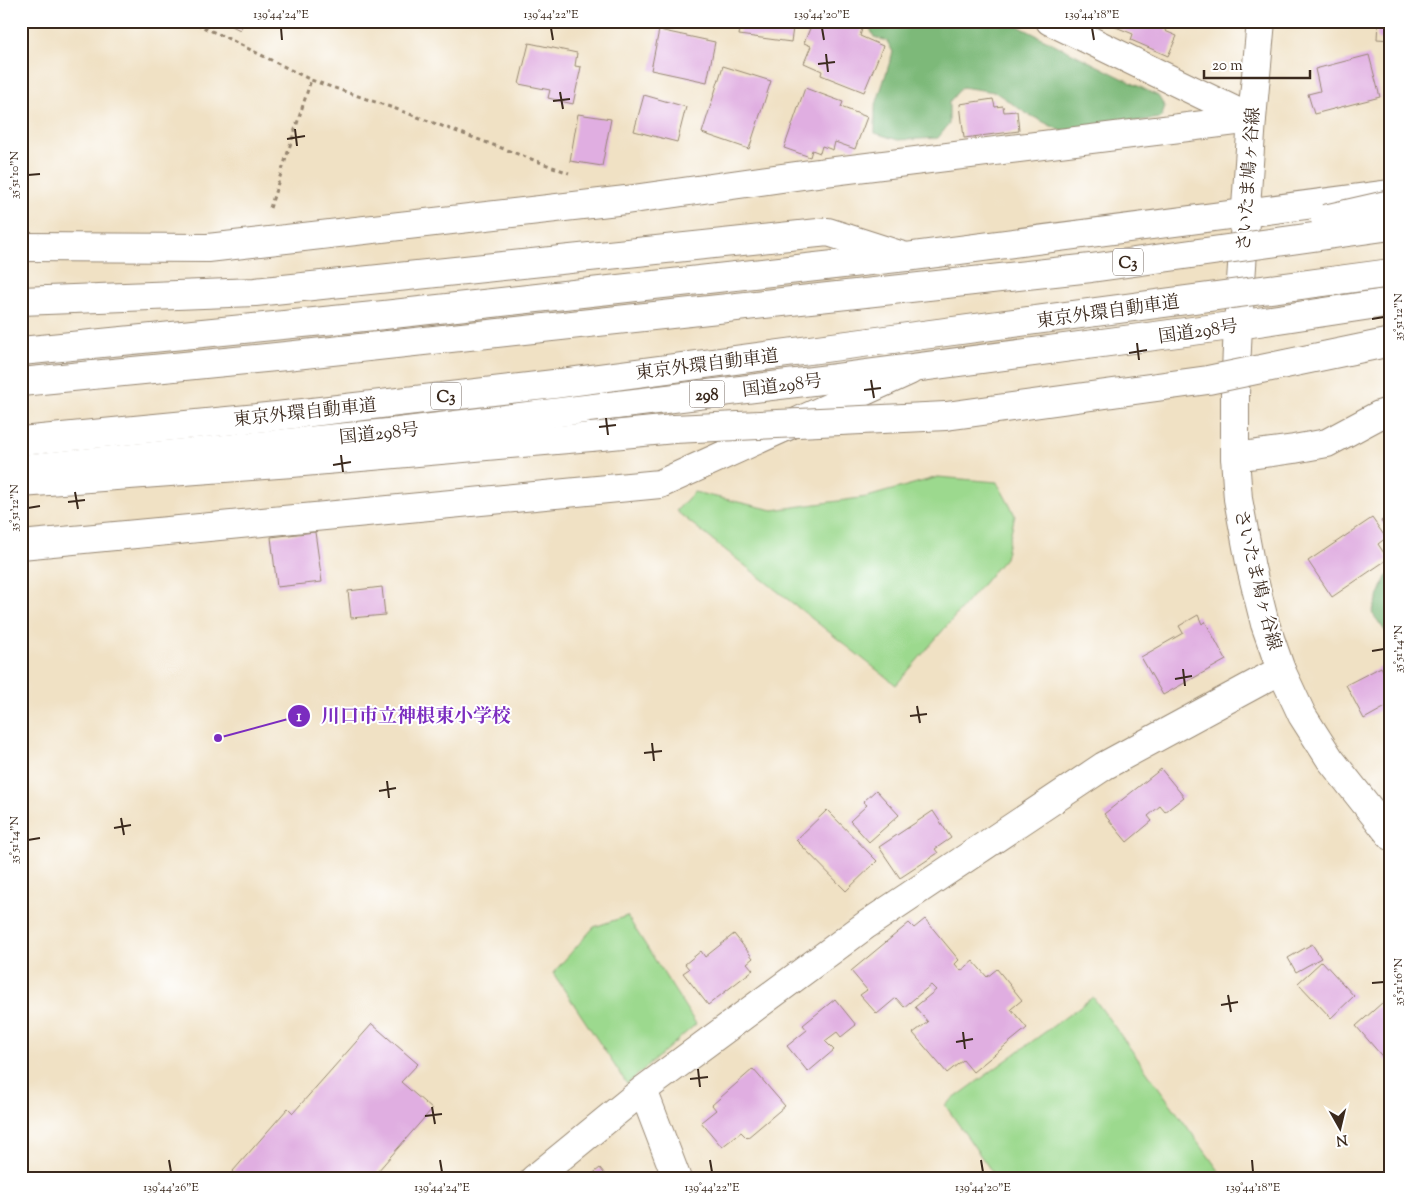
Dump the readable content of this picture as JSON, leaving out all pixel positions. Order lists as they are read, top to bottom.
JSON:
{
  "streets": {
    "main road": [
      "さいたま鳩ヶ谷線",
      "C3",
      "東京外環自動車道",
      "国道298号",
      "298"
    ]
  },
  "crossings": [
    ["さいたま鳩ヶ谷線", "国道298号"]
  ],
  "places": ["川口市立神根東小学校"],
  "scale_bar": "20 m",
  "north": "bottom",
  "coordinates": [
    "139°44'24\"E",
    "139°44'22\"E",
    "139°44'20\"E",
    "139°44'18\"E",
    "35°51'10\"N",
    "35°51'12\"N",
    "35°51'14\"N",
    "35°51'16\"N",
    "139°44'26\"E"
  ]
}
